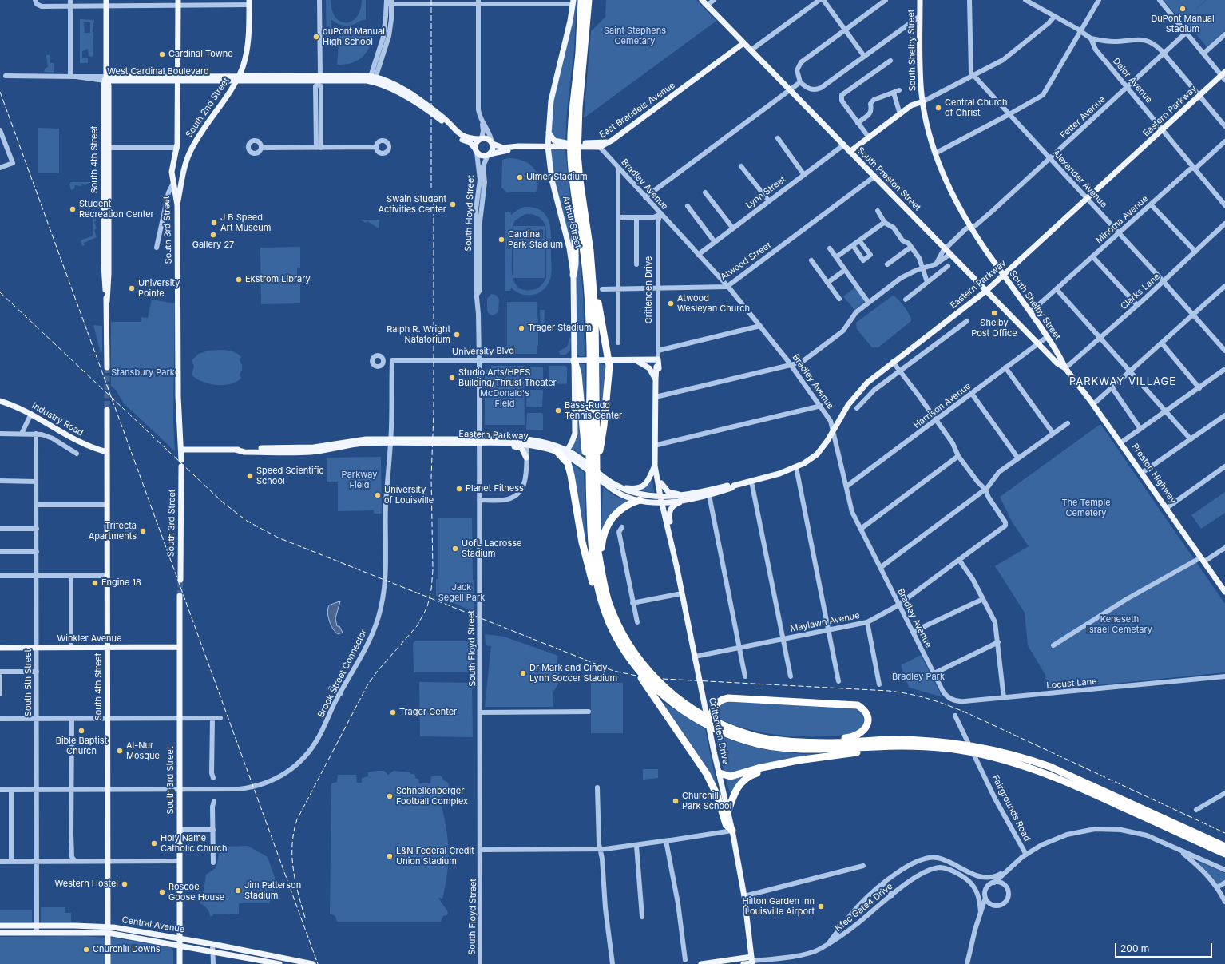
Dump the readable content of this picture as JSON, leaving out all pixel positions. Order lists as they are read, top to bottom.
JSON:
{
  "streets": {
    "main road": [
      "South Shelby Street",
      "West Cardinal Boulevard",
      "South 2nd Street",
      "East Brandeis Avenue",
      "Eastern Parkway",
      "South 4th Street",
      "South Preston Street",
      "Arthur Street",
      "South 3rd Street",
      "Crittenden Drive",
      "Industry Road",
      "Preston Highway",
      "Winkler Avenue",
      "Central Avenue"
    ],
    "street": [
      "Delor Avenue",
      "Fetter Avenue",
      "Alexander Avenue",
      "Bradley Avenue",
      "Lynn Street",
      "South Floyd Street",
      "Minoma Avenue",
      "Atwood Street",
      "Clarks Lane",
      "University Blvd",
      "Harrison Avenue",
      "Maylawn Avenue",
      "Brook Street Connector",
      "South 5th Street",
      "Locust Lane",
      "Fairgrounds Road",
      "Kfec Gate4 Drive"
    ]
  },
  "crossings": [
    ["South Shelby Street", "Eastern Parkway"],
    ["South Shelby Street", "Fetter Avenue"],
    ["South Shelby Street", "South Preston Street"],
    ["South Shelby Street", "Minoma Avenue"],
    ["South Shelby Street", "Clarks Lane"],
    ["South Shelby Street", "Harrison Avenue"],
    ["South Shelby Street", "Preston Highway"],
    ["West Cardinal Boulevard", "South 2nd Street"],
    ["West Cardinal Boulevard", "South 4th Street"],
    ["West Cardinal Boulevard", "South 3rd Street"],
    ["Delor Avenue", "Eastern Parkway"],
    ["Delor Avenue", "Fetter Avenue"],
    ["Delor Avenue", "Minoma Avenue"],
    ["South 2nd Street", "South 3rd Street"],
    ["East Brandeis Avenue", "South Preston Street"],
    ["East Brandeis Avenue", "Bradley Avenue"],
    ["East Brandeis Avenue", "South Floyd Street"],
    ["East Brandeis Avenue", "Arthur Street"],
    ["Eastern Parkway", "South Preston Street"],
    ["Eastern Parkway", "Alexander Avenue"],
    ["Eastern Parkway", "Bradley Avenue"],
    ["Eastern Parkway", "Arthur Street"],
    ["Eastern Parkway", "South 3rd Street"],
    ["Eastern Parkway", "Crittenden Drive"],
    ["Fetter Avenue", "South Preston Street"],
    ["Fetter Avenue", "Alexander Avenue"],
    ["South 4th Street", "Industry Road"],
    ["South 4th Street", "Winkler Avenue"],
    ["South 4th Street", "Brook Street Connector"],
    ["South 4th Street", "Central Avenue"],
    ["South Preston Street", "Lynn Street"],
    ["South Preston Street", "Atwood Street"],
    ["South Preston Street", "Clarks Lane"],
    ["South Preston Street", "Harrison Avenue"],
    ["South Preston Street", "Preston Highway"],
    ["Alexander Avenue", "Minoma Avenue"],
    ["Alexander Avenue", "Clarks Lane"],
    ["Bradley Avenue", "Lynn Street"],
    ["Bradley Avenue", "Atwood Street"],
    ["Bradley Avenue", "Crittenden Drive"],
    ["Bradley Avenue", "Harrison Avenue"],
    ["Bradley Avenue", "Maylawn Avenue"],
    ["Bradley Avenue", "Locust Lane"],
    ["South Floyd Street", "University Blvd"],
    ["Arthur Street", "University Blvd"],
    ["South 3rd Street", "Winkler Avenue"],
    ["South 3rd Street", "Brook Street Connector"],
    ["South 3rd Street", "Central Avenue"],
    ["Atwood Street", "Crittenden Drive"],
    ["Crittenden Drive", "Maylawn Avenue"],
    ["Crittenden Drive", "Kfec Gate4 Drive"],
    ["Clarks Lane", "Preston Highway"],
    ["University Blvd", "Brook Street Connector"],
    ["Winkler Avenue", "South 5th Street"],
    ["Brook Street Connector", "South 5th Street"],
    ["South 5th Street", "Central Avenue"]
  ],
  "districts": ["PARKWAY VILLAGE"],
  "parks": [
    "Saint Stephens Cemetary",
    "Stansbury Park",
    "McDonald's Field",
    "Parkway Field",
    "The Temple Cemetery",
    "Jack Segell Park",
    "Keneseth Israel Cemetary",
    "Bradley Park"
  ],
  "places": [
    "DuPont Manual Stadium",
    "duPont Manual High School",
    "Cardinal Towne",
    "Central Church of Christ",
    "Ulmer Stadium",
    "Swain Student Activities Center",
    "Student Recreation Center",
    "J B Speed Art Museum",
    "Gallery 27",
    "Cardinal Park Stadium",
    "Ekstrom Library",
    "University Pointe",
    "Atwood Wesleyan Church",
    "Shelby Post Office",
    "Trager Stadium",
    "Ralph R. Wright Natatorium",
    "Studio Arts/HPES Building/Thrust Theater",
    "Bass-Rudd Tennis Center",
    "Speed Scientific School",
    "Planet Fitness",
    "University of Louisville",
    "Trifecta Apartments",
    "UofL Lacrosse Stadium",
    "Engine 18",
    "Dr Mark and Cindy Lynn Soccer Stadium",
    "Trager Center",
    "Bible Baptist Church",
    "Al-Nur Mosque",
    "Schnellenberger Football Complex",
    "Churchill Park School",
    "Holy Name Catholic Church",
    "L&N Federal Credit Union Stadium",
    "Western Hostel",
    "Jim Patterson Stadium",
    "Roscoe Goose House",
    "Hilton Garden Inn Louisville Airport",
    "Churchill Downs"
  ],
  "scale_bar": "200 m"
}
